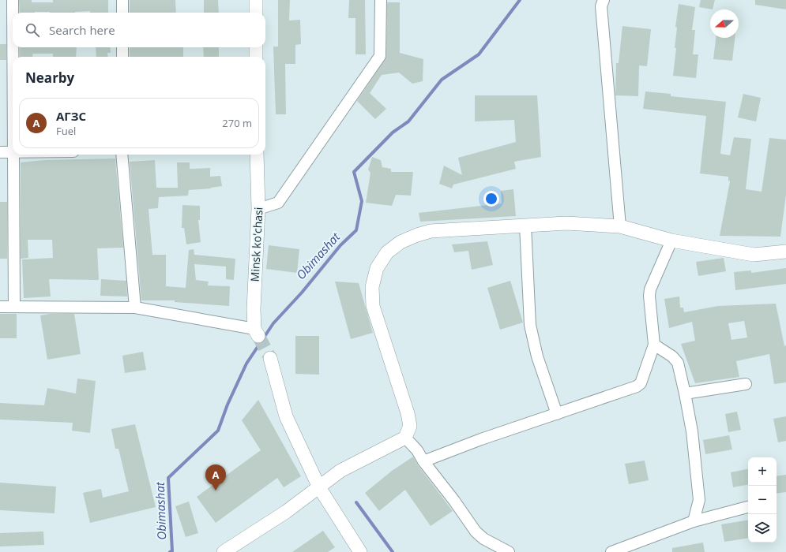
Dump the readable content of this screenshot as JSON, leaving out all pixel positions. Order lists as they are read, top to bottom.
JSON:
{
  "streets": {
    "street": ["Minsk ko'chasi"]
  },
  "water": ["Obimashat"],
  "north": "left",
  "page": {
    "search": "Search here",
    "heading": "Nearby",
    "list": [
      {
        "mark": "A",
        "name": "АГЗС",
        "note": "Fuel",
        "value": "270 m"
      }
    ],
    "map_buttons": ["+", "−"],
    "pins": "A"
  }
}
